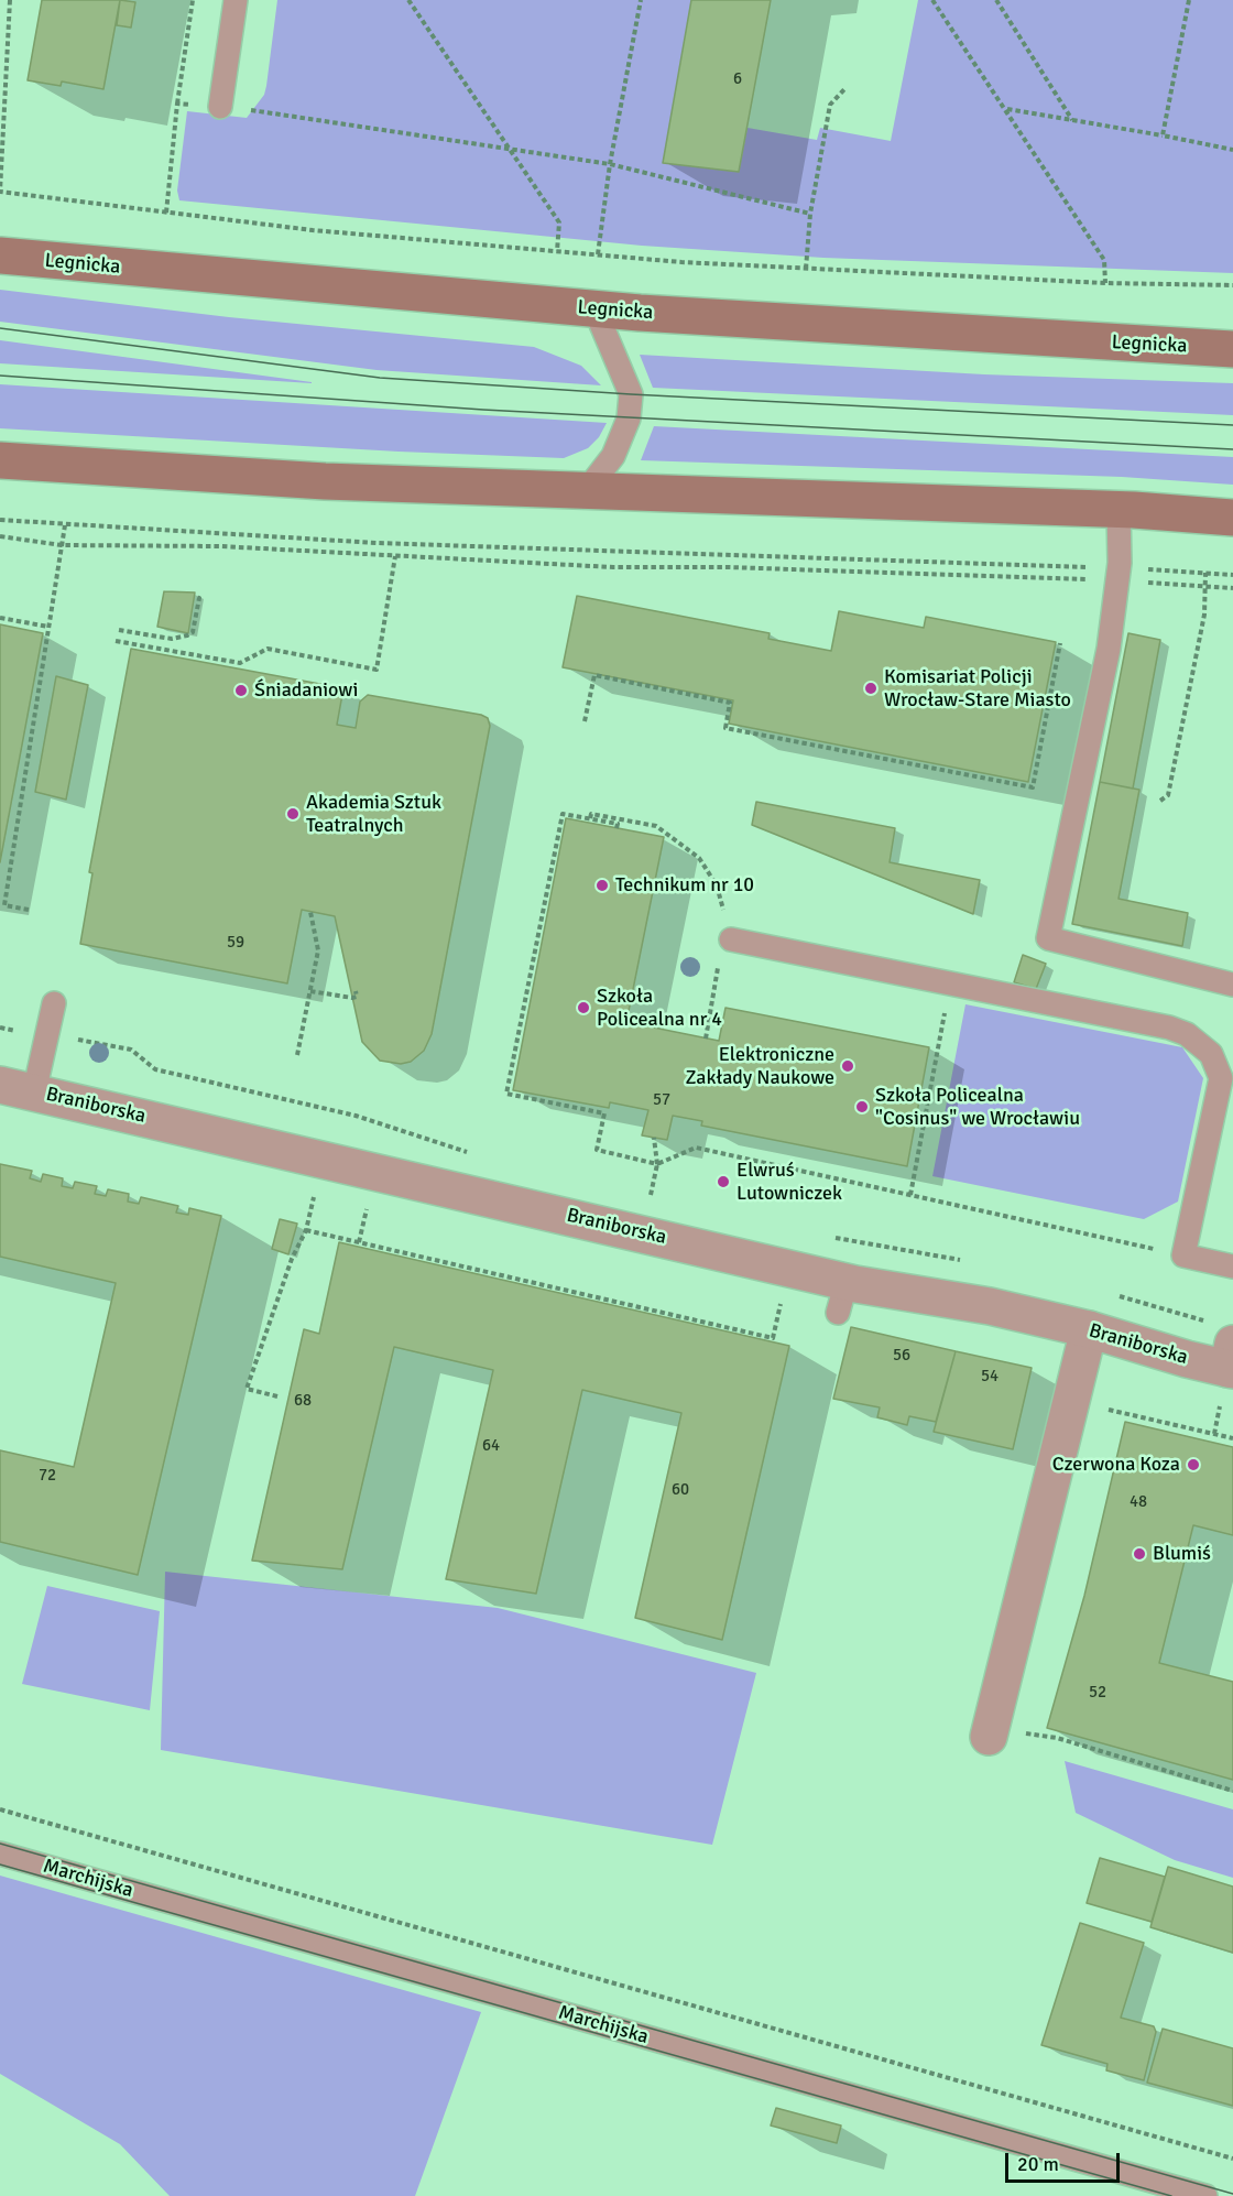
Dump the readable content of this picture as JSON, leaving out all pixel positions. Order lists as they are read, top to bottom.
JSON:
{
  "streets": {
    "main road": ["Legnicka"],
    "street": ["Braniborska"],
    "lane": ["Marchijska"]
  },
  "places": [
    "Komisariat Policji Wrocław-Stare Miasto",
    "Śniadaniowi",
    "Akademia Sztuk Teatralnych",
    "Technikum nr 10",
    "Szkoła Policealna nr 4",
    "Elektroniczne Zakłady Naukowe",
    "Szkoła Policealna \"Cosinus\" we Wrocławiu",
    "Elwruś Lutowniczek",
    "Czerwona Koza",
    "Blumiś"
  ],
  "house_numbers": [
    "6",
    "59",
    "57",
    "56",
    "54",
    "68",
    "64",
    "72",
    "60",
    "48",
    "52"
  ],
  "scale_bar": "20 m"
}
